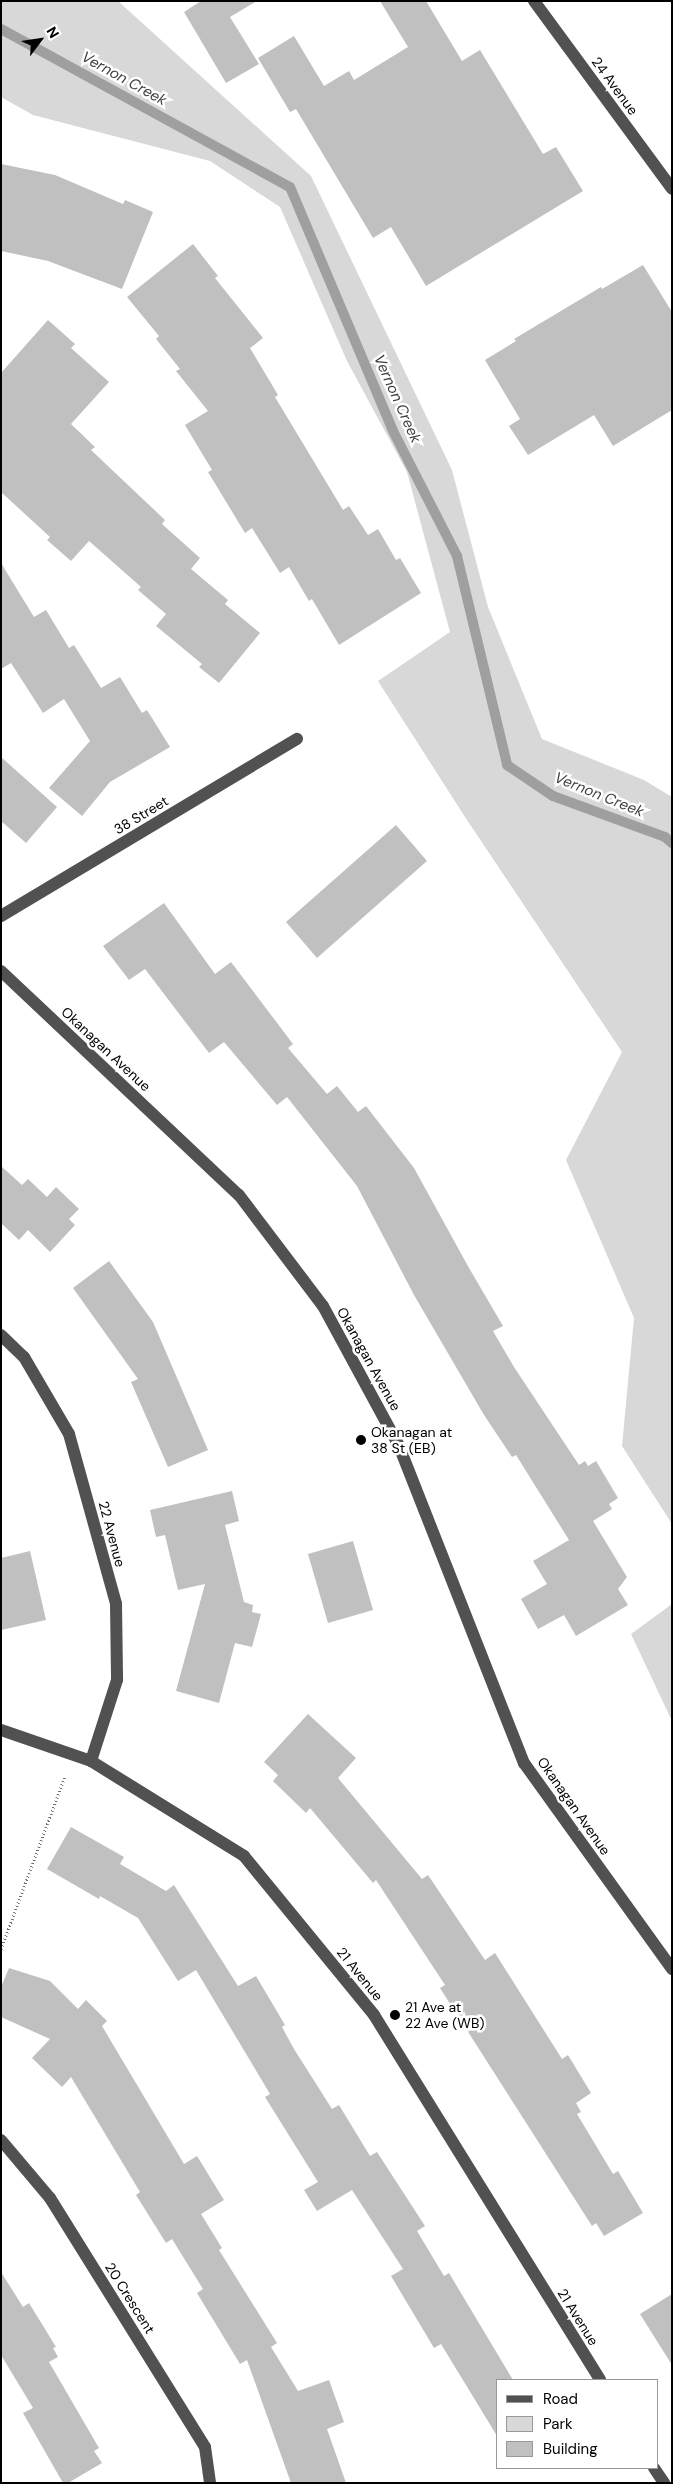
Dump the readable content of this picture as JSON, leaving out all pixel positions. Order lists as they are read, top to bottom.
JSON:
{
  "streets": {
    "street": [
      "24 Avenue",
      "38 Street",
      "Okanagan Avenue",
      "22 Avenue",
      "21 Avenue",
      "20 Crescent"
    ]
  },
  "crossings": [
    ["22 Avenue", "21 Avenue"]
  ],
  "water": ["Vernon Creek"],
  "places": ["Okanagan at 38 St (EB)", "21 Ave at 22 Ave (WB)"],
  "legend": ["Road", "Park", "Building"],
  "north": "top right"
}
